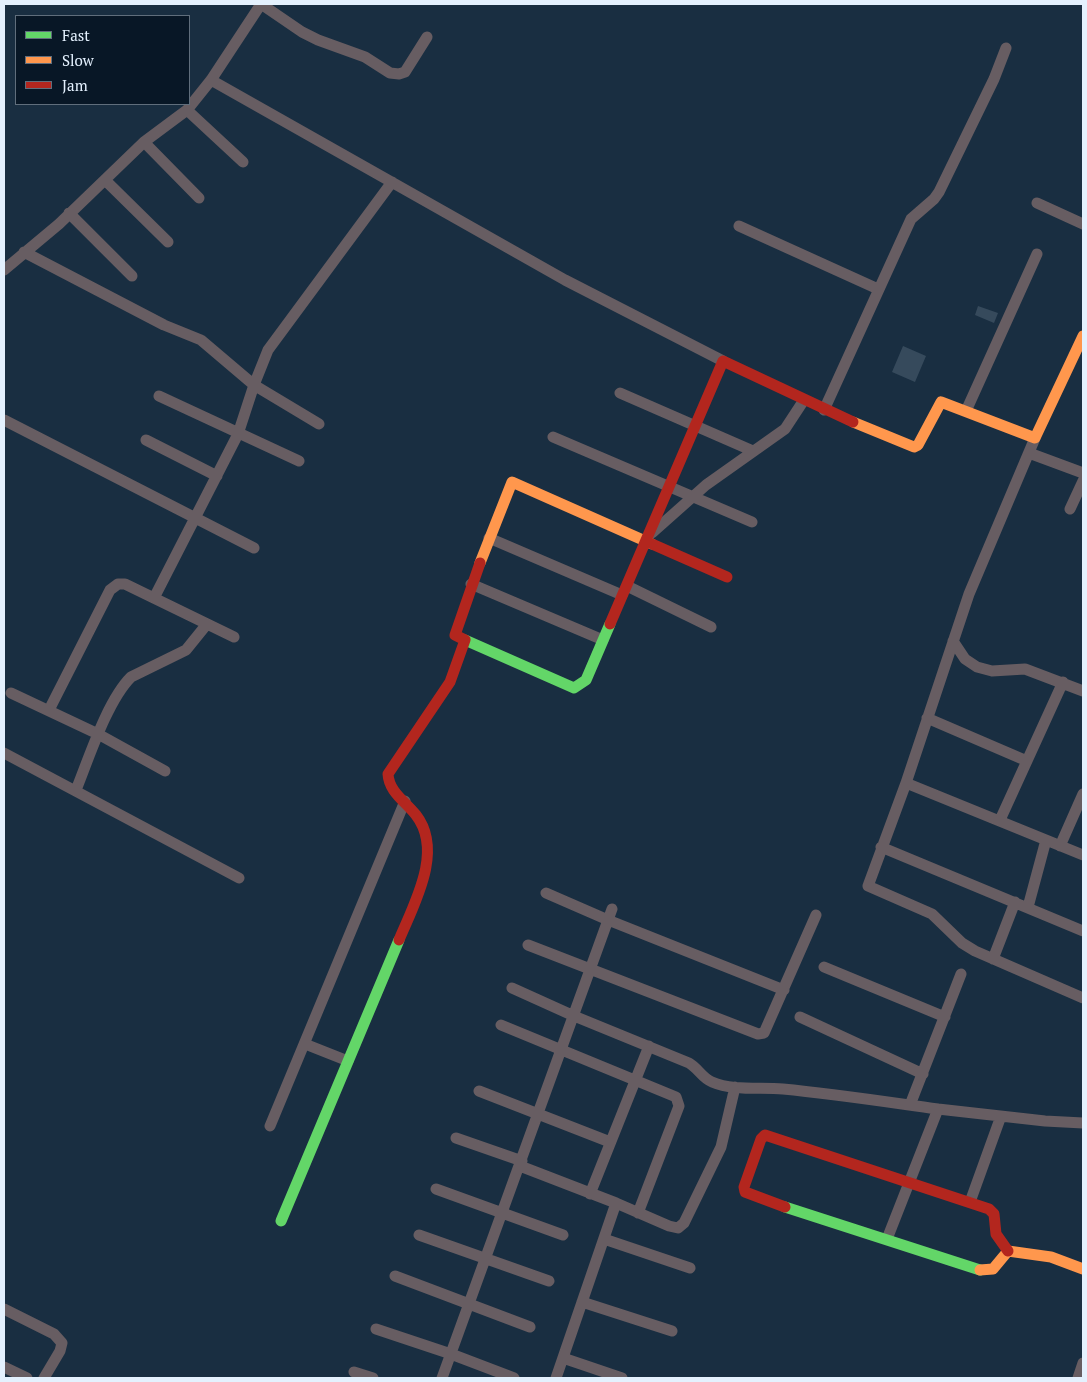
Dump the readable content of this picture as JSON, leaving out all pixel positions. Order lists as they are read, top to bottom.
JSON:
{
  "legend": ["Fast", "Slow", "Jam"]
}
